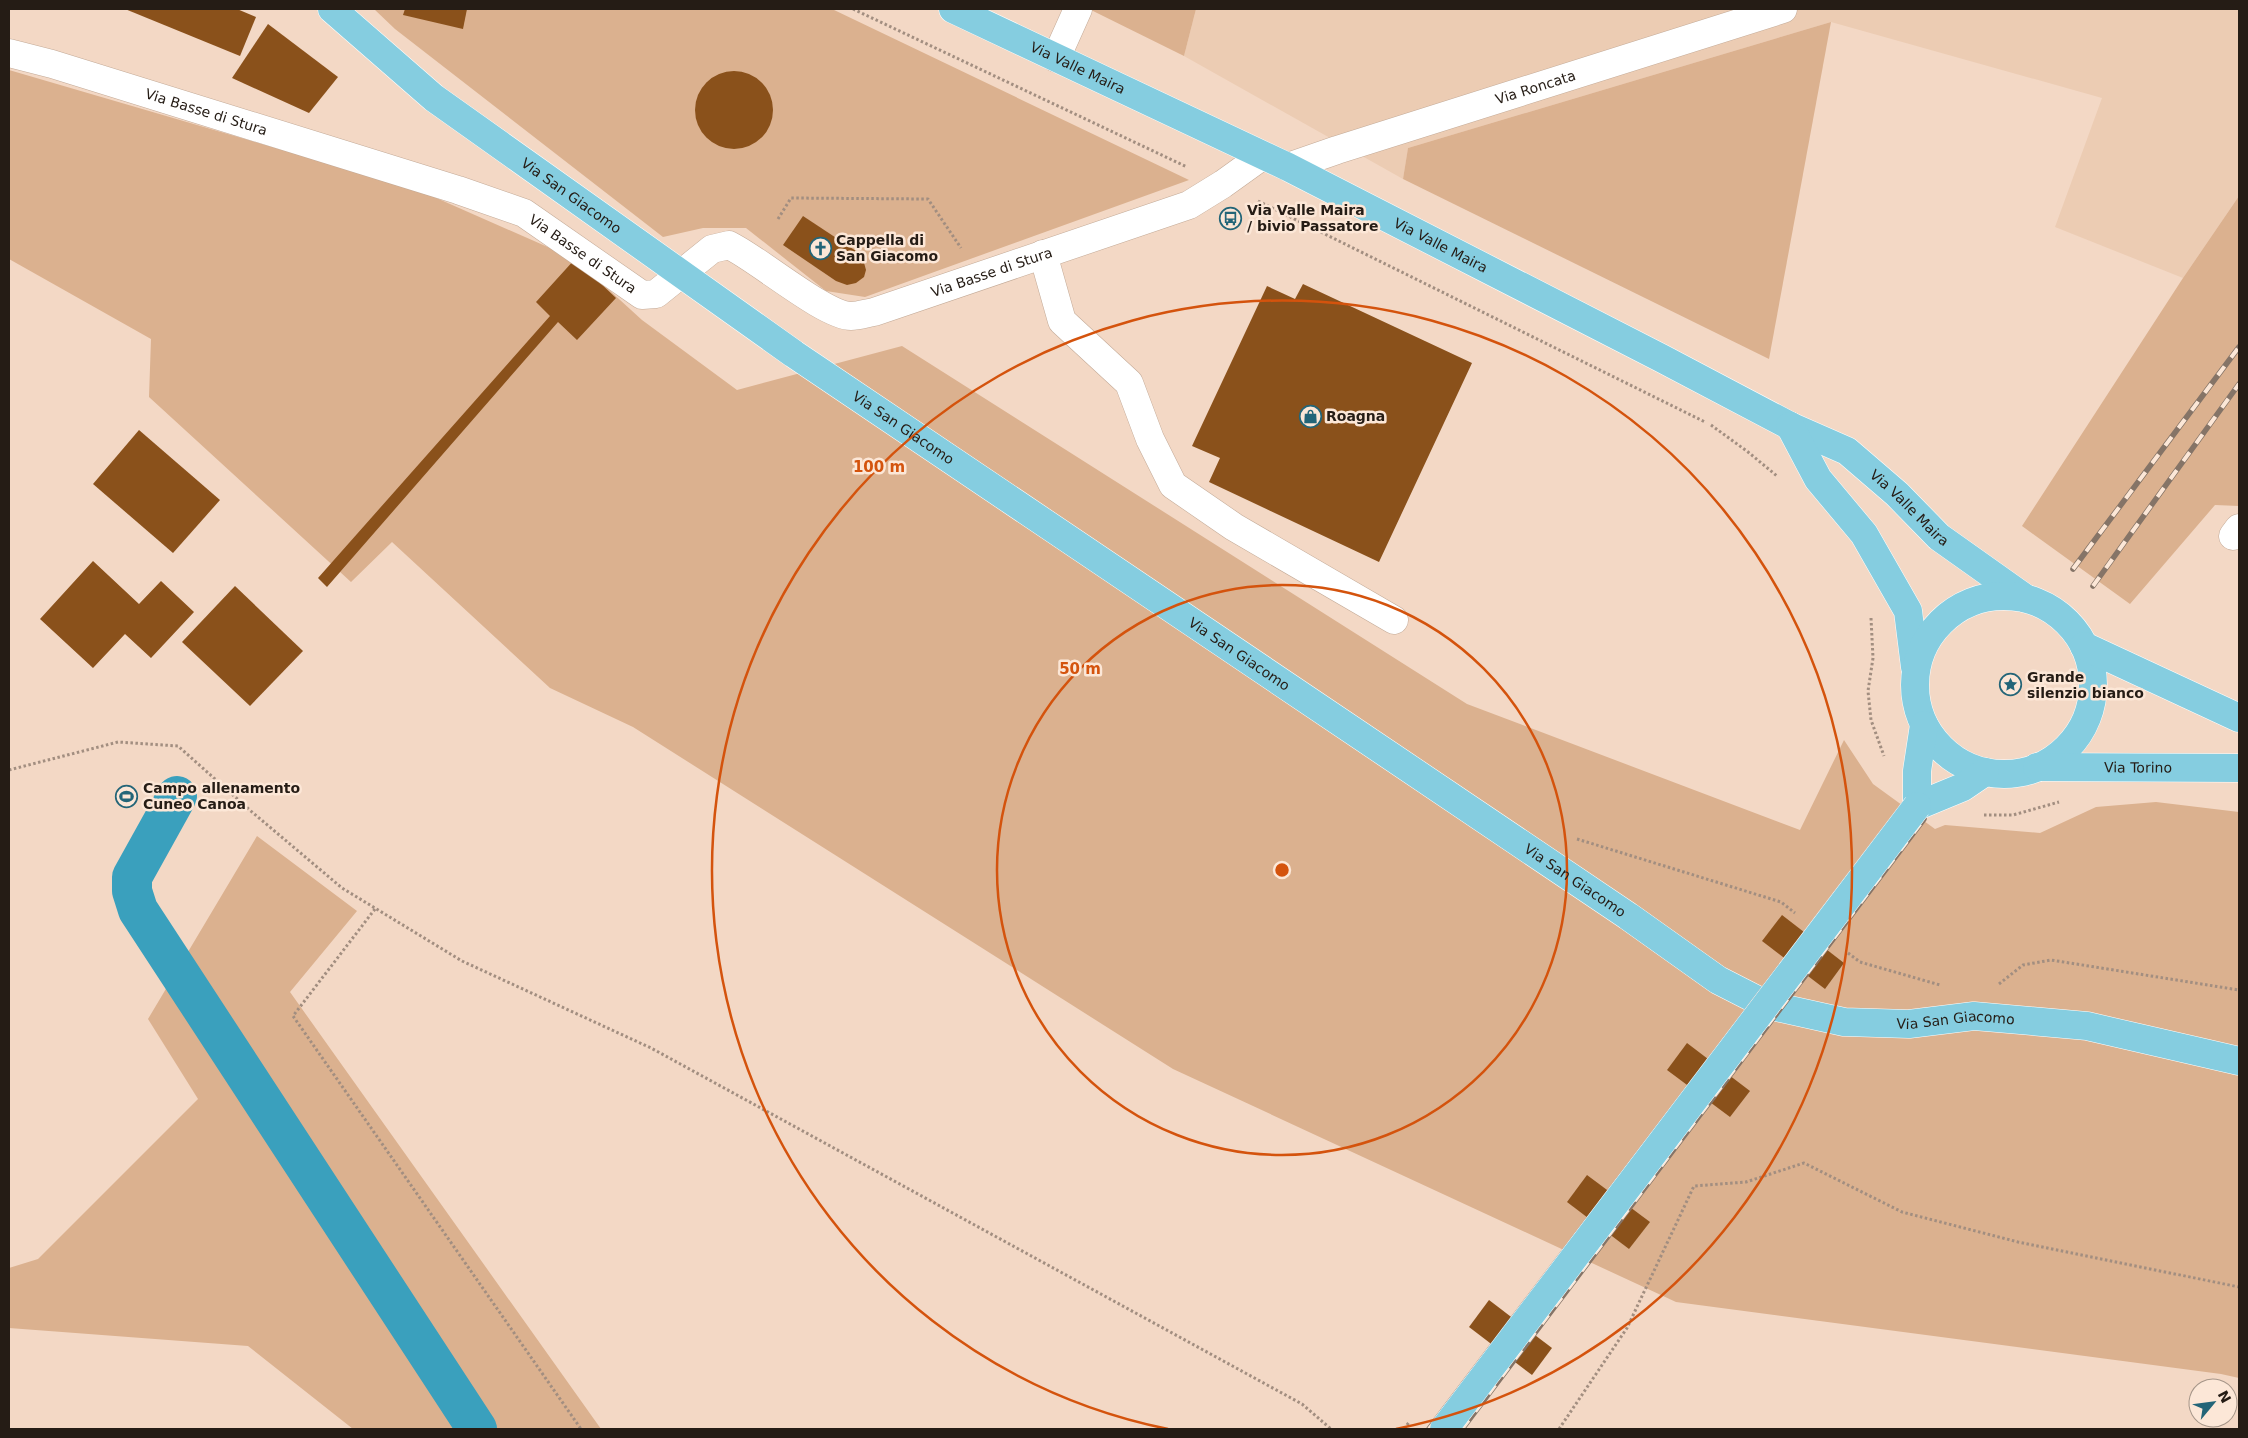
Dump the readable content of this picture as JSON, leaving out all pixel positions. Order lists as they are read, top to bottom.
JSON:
{
  "streets": {
    "main road": ["Via Valle Maira", "Via San Giacomo", "Via Torino"],
    "street": ["Via Roncata", "Via Basse di Stura"]
  },
  "crossings": [
    ["Via Valle Maira", "Via Roncata"],
    ["Via Valle Maira", "Via Basse di Stura"],
    ["Via Valle Maira", "Via Torino"],
    ["Via Basse di Stura", "Via San Giacomo"]
  ],
  "places": {
    "bus stop": ["Via Valle Maira / bivio Passatore"],
    "church": ["Cappella di San Giacomo"],
    "shop": ["Roagna"],
    "place": ["Grande silenzio bianco"],
    "sports": ["Campo allenamento Cuneo Canoa"]
  },
  "north": "top right",
  "rings": ["100 m", "50 m"]
}
